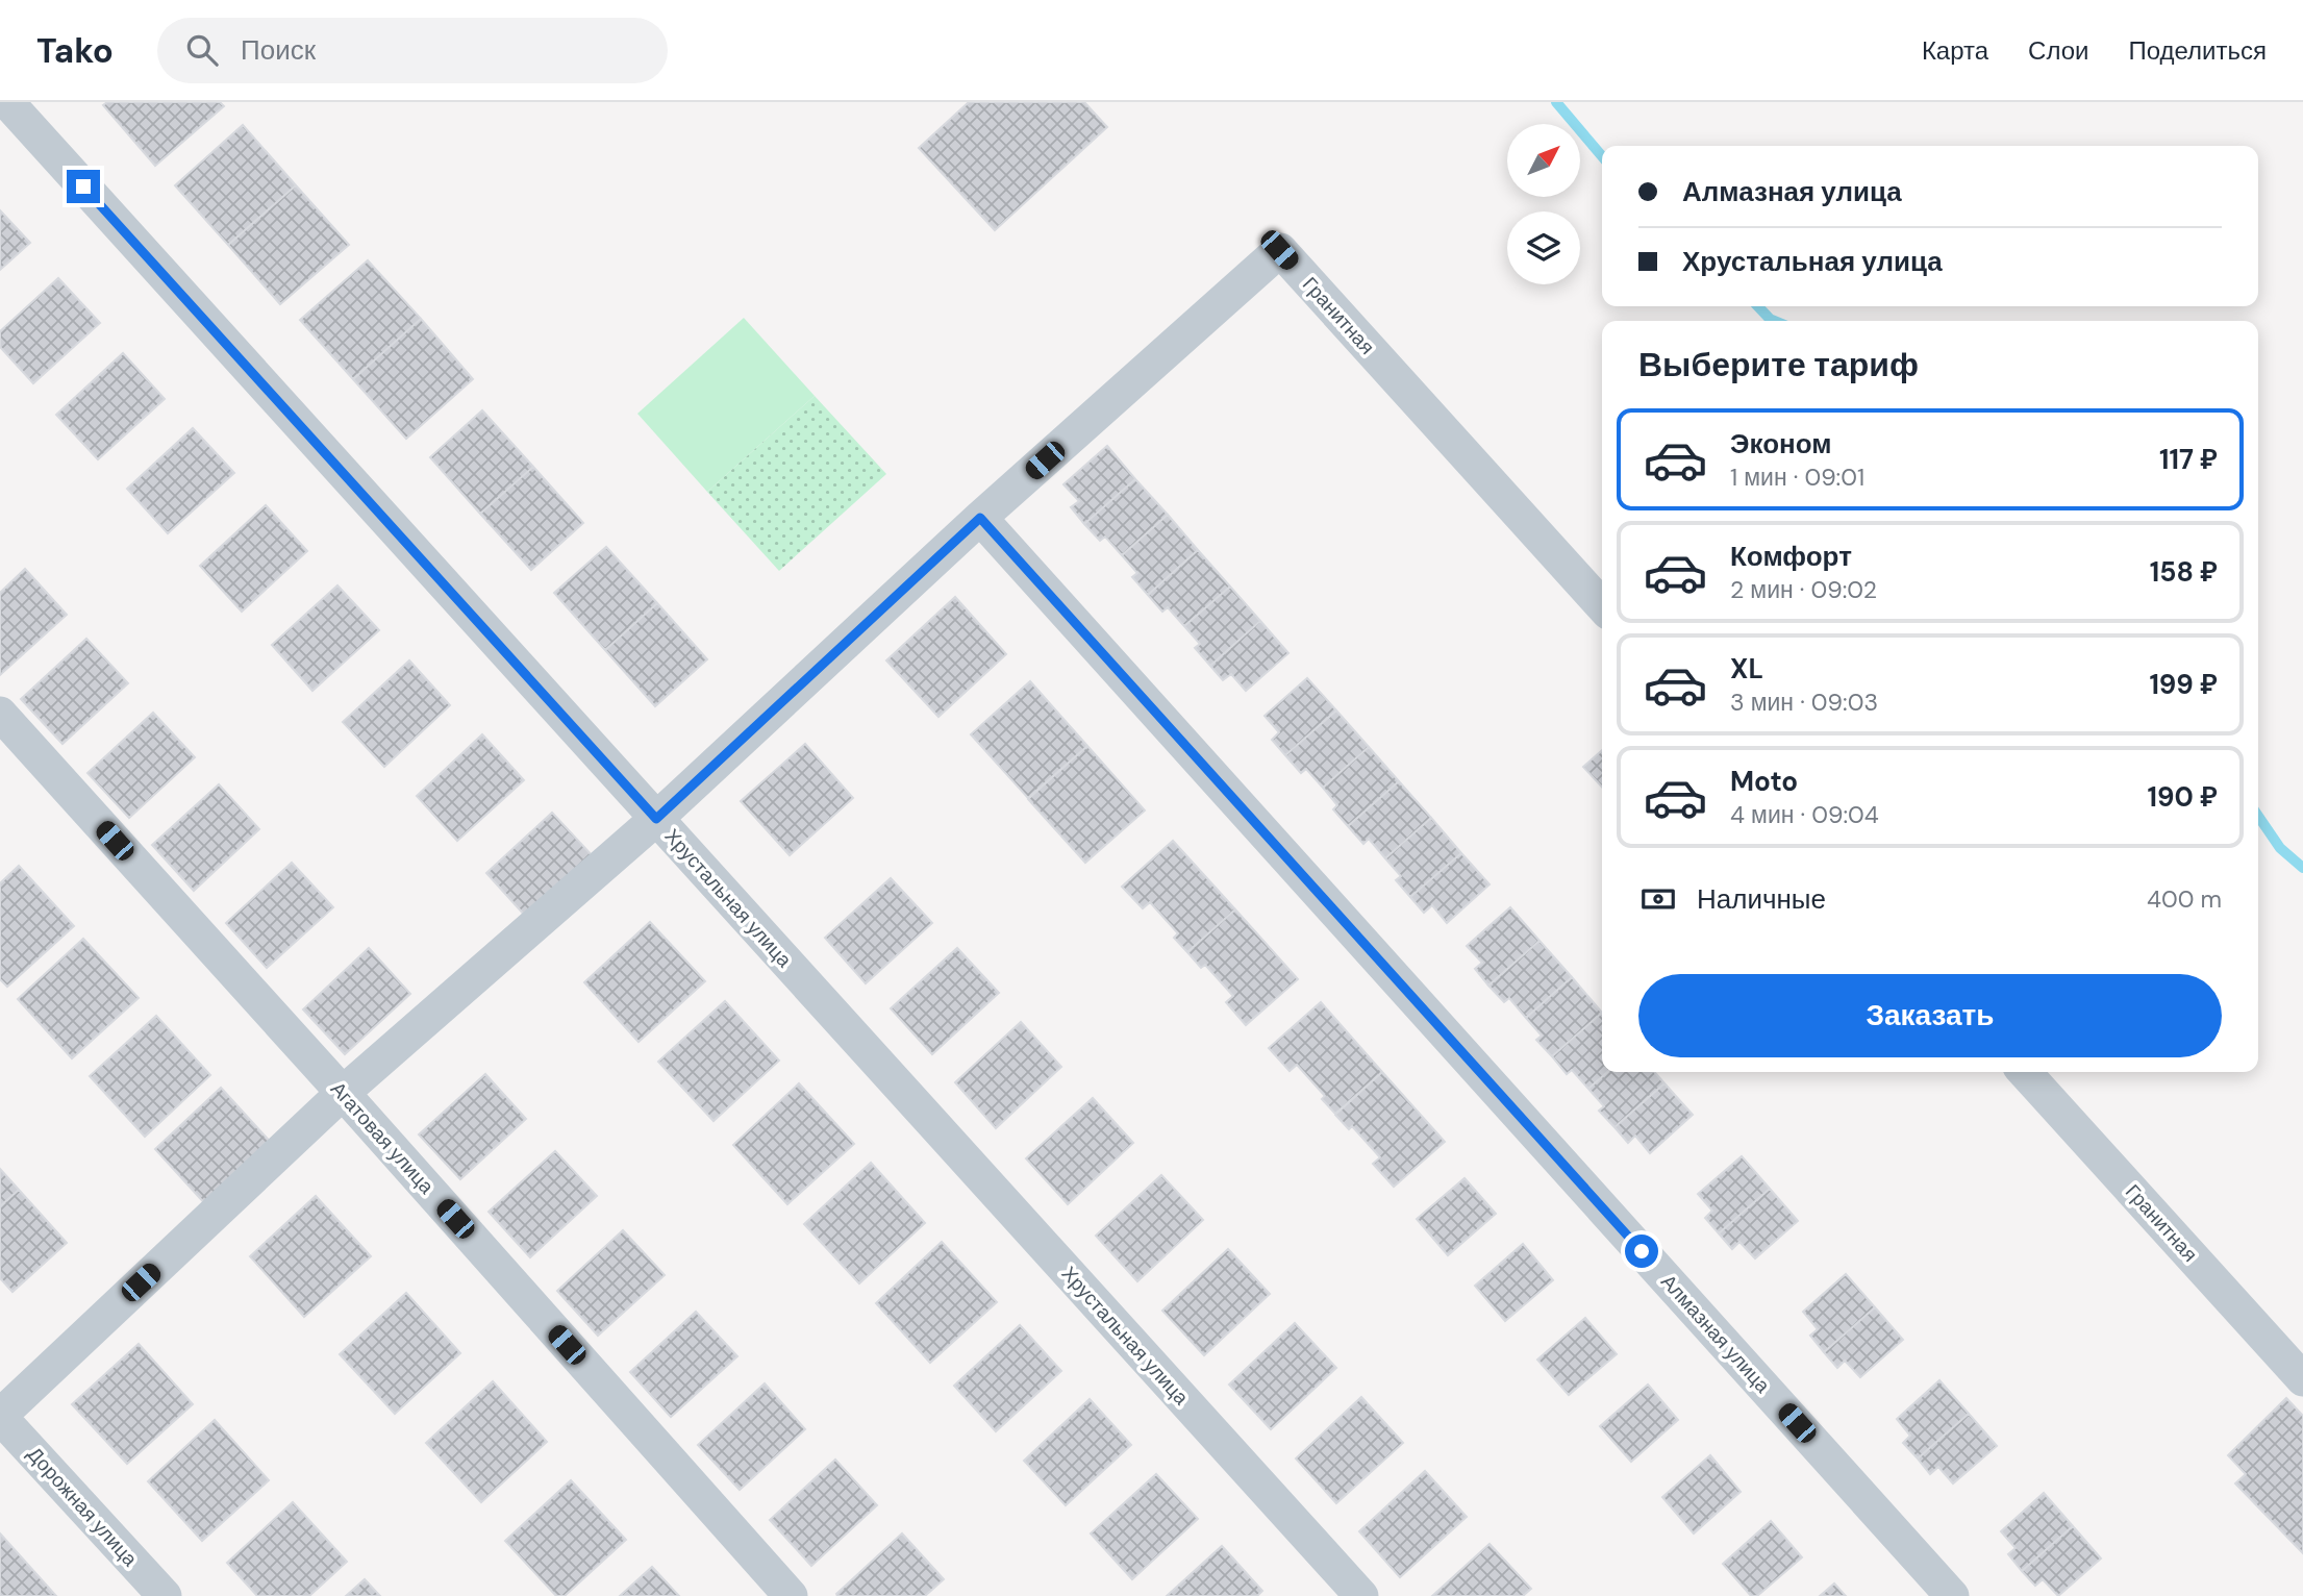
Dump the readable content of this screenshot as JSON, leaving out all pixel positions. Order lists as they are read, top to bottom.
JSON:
{
  "streets": {
    "street": [
      "Гранитная",
      "Хрустальная улица",
      "Агатовая улица",
      "Алмазная улица",
      "Дорожная улица"
    ]
  },
  "crossings": [
    ["Гранитная", "Алмазная улица"]
  ],
  "north": "top right",
  "page": {
    "header": "Tako",
    "search": "Поиск",
    "nav": ["Карта", "Слои", "Поделиться"],
    "banner": ["Алмазная улица", "Хрустальная улица"],
    "heading": "Выберите тариф",
    "list": [
      {
        "name": "Эконом",
        "note": "1 мин · 09:01",
        "value": "117 ₽"
      },
      {
        "name": "Комфорт",
        "note": "2 мин · 09:02",
        "value": "158 ₽"
      },
      {
        "name": "XL",
        "note": "3 мин · 09:03",
        "value": "199 ₽"
      },
      {
        "name": "Moto",
        "note": "4 мин · 09:04",
        "value": "190 ₽"
      }
    ],
    "pay": ["Наличные", "400 m"],
    "buttons": "Заказать"
  }
}
